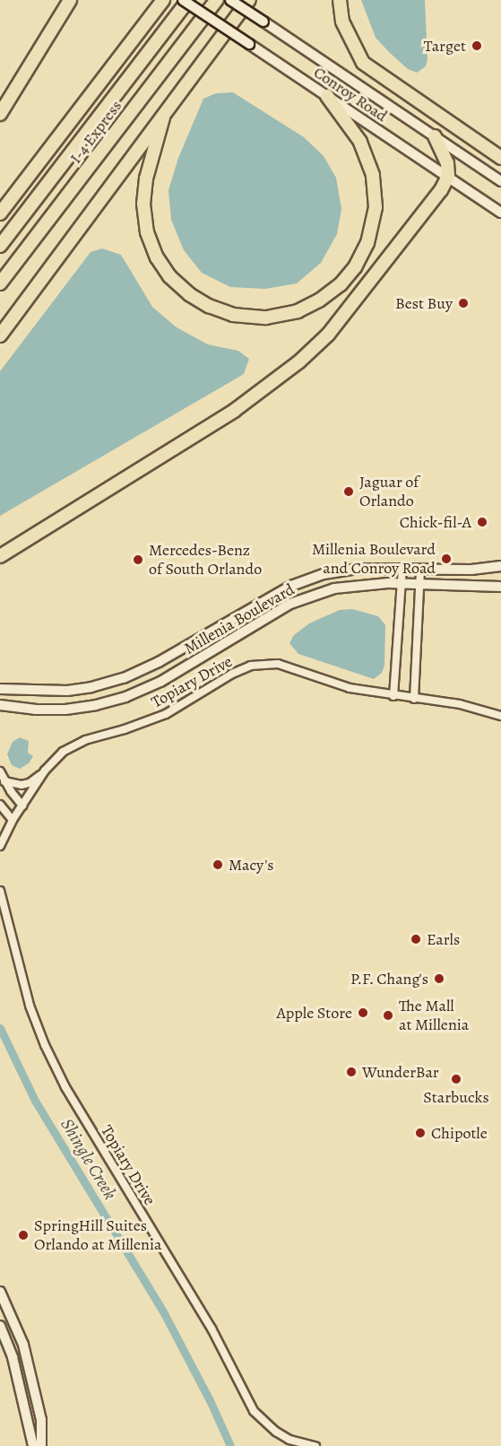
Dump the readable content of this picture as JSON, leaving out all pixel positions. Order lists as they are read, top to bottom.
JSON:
{
  "streets": {
    "highway": ["I-4 Express"],
    "street": ["Conroy Road", "Millenia Boulevard", "Topiary Drive"]
  },
  "water": ["Shingle Creek"],
  "places": [
    "Target",
    "Best Buy",
    "Jaguar of Orlando",
    "Chick-fil-A",
    "Millenia Boulevard and Conroy Road",
    "Mercedes-Benz of South Orlando",
    "Macy's",
    "Earls",
    "P.F. Chang's",
    "Apple Store",
    "The Mall at Millenia",
    "WunderBar",
    "Starbucks",
    "Chipotle",
    "SpringHill Suites Orlando at Millenia"
  ]
}
